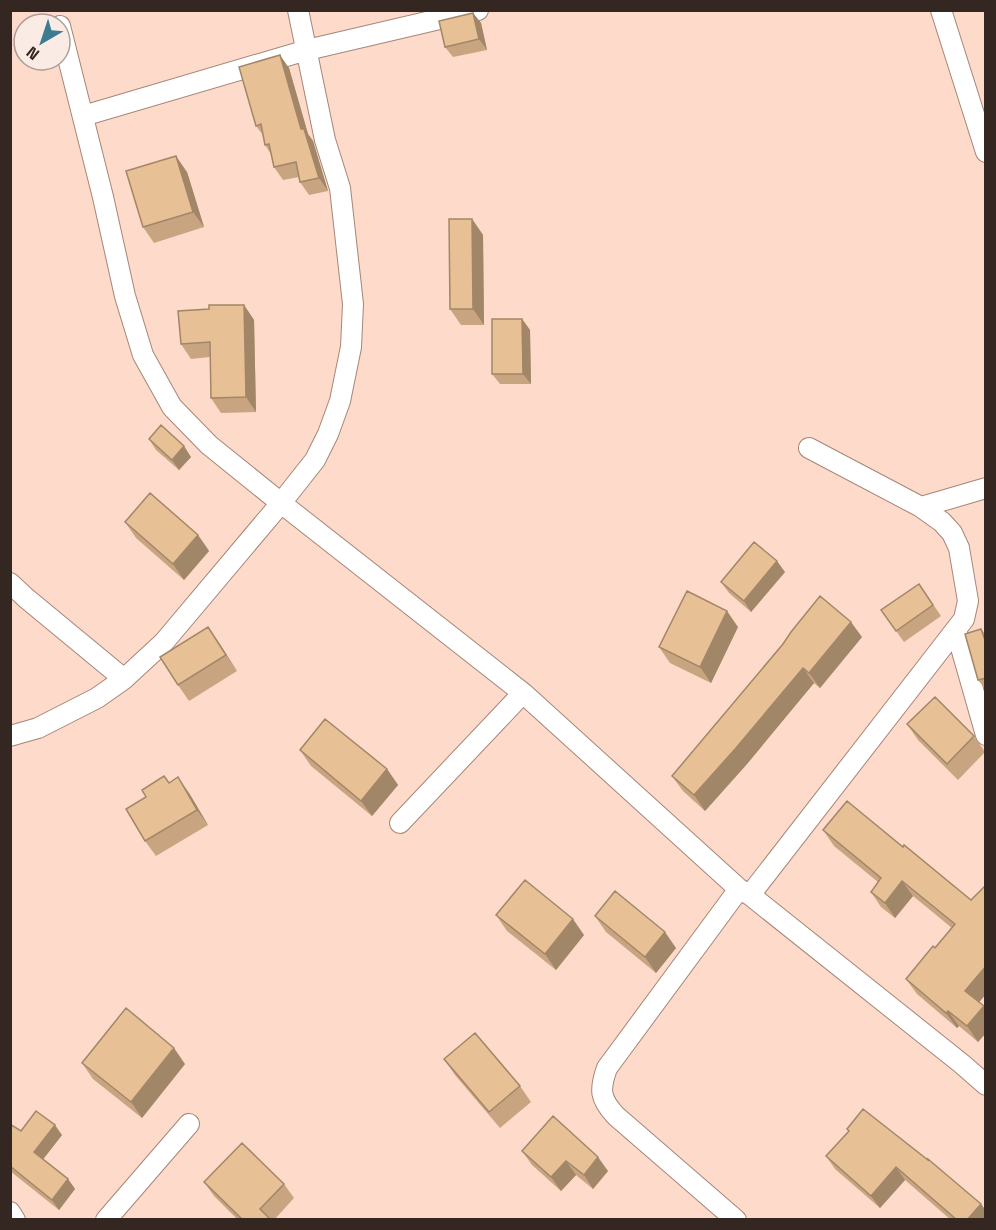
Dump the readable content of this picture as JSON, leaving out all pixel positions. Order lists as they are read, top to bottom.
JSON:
{
  "north": "bottom left"
}
